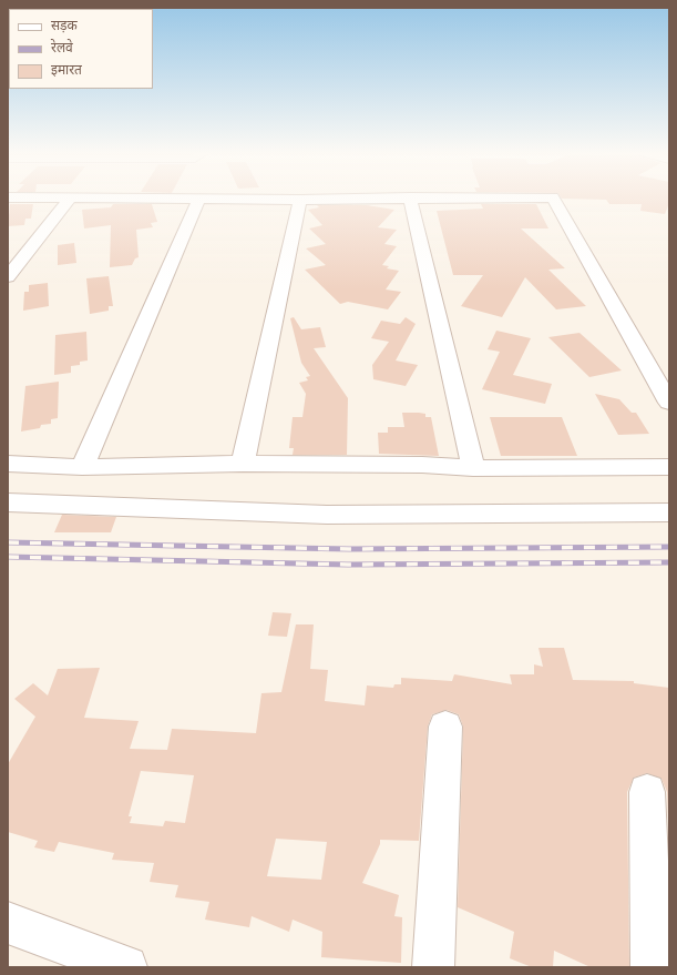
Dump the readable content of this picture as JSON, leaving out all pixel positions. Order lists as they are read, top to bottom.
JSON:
{
  "legend": ["सड़क", "रेलवे", "इमारत"]
}
